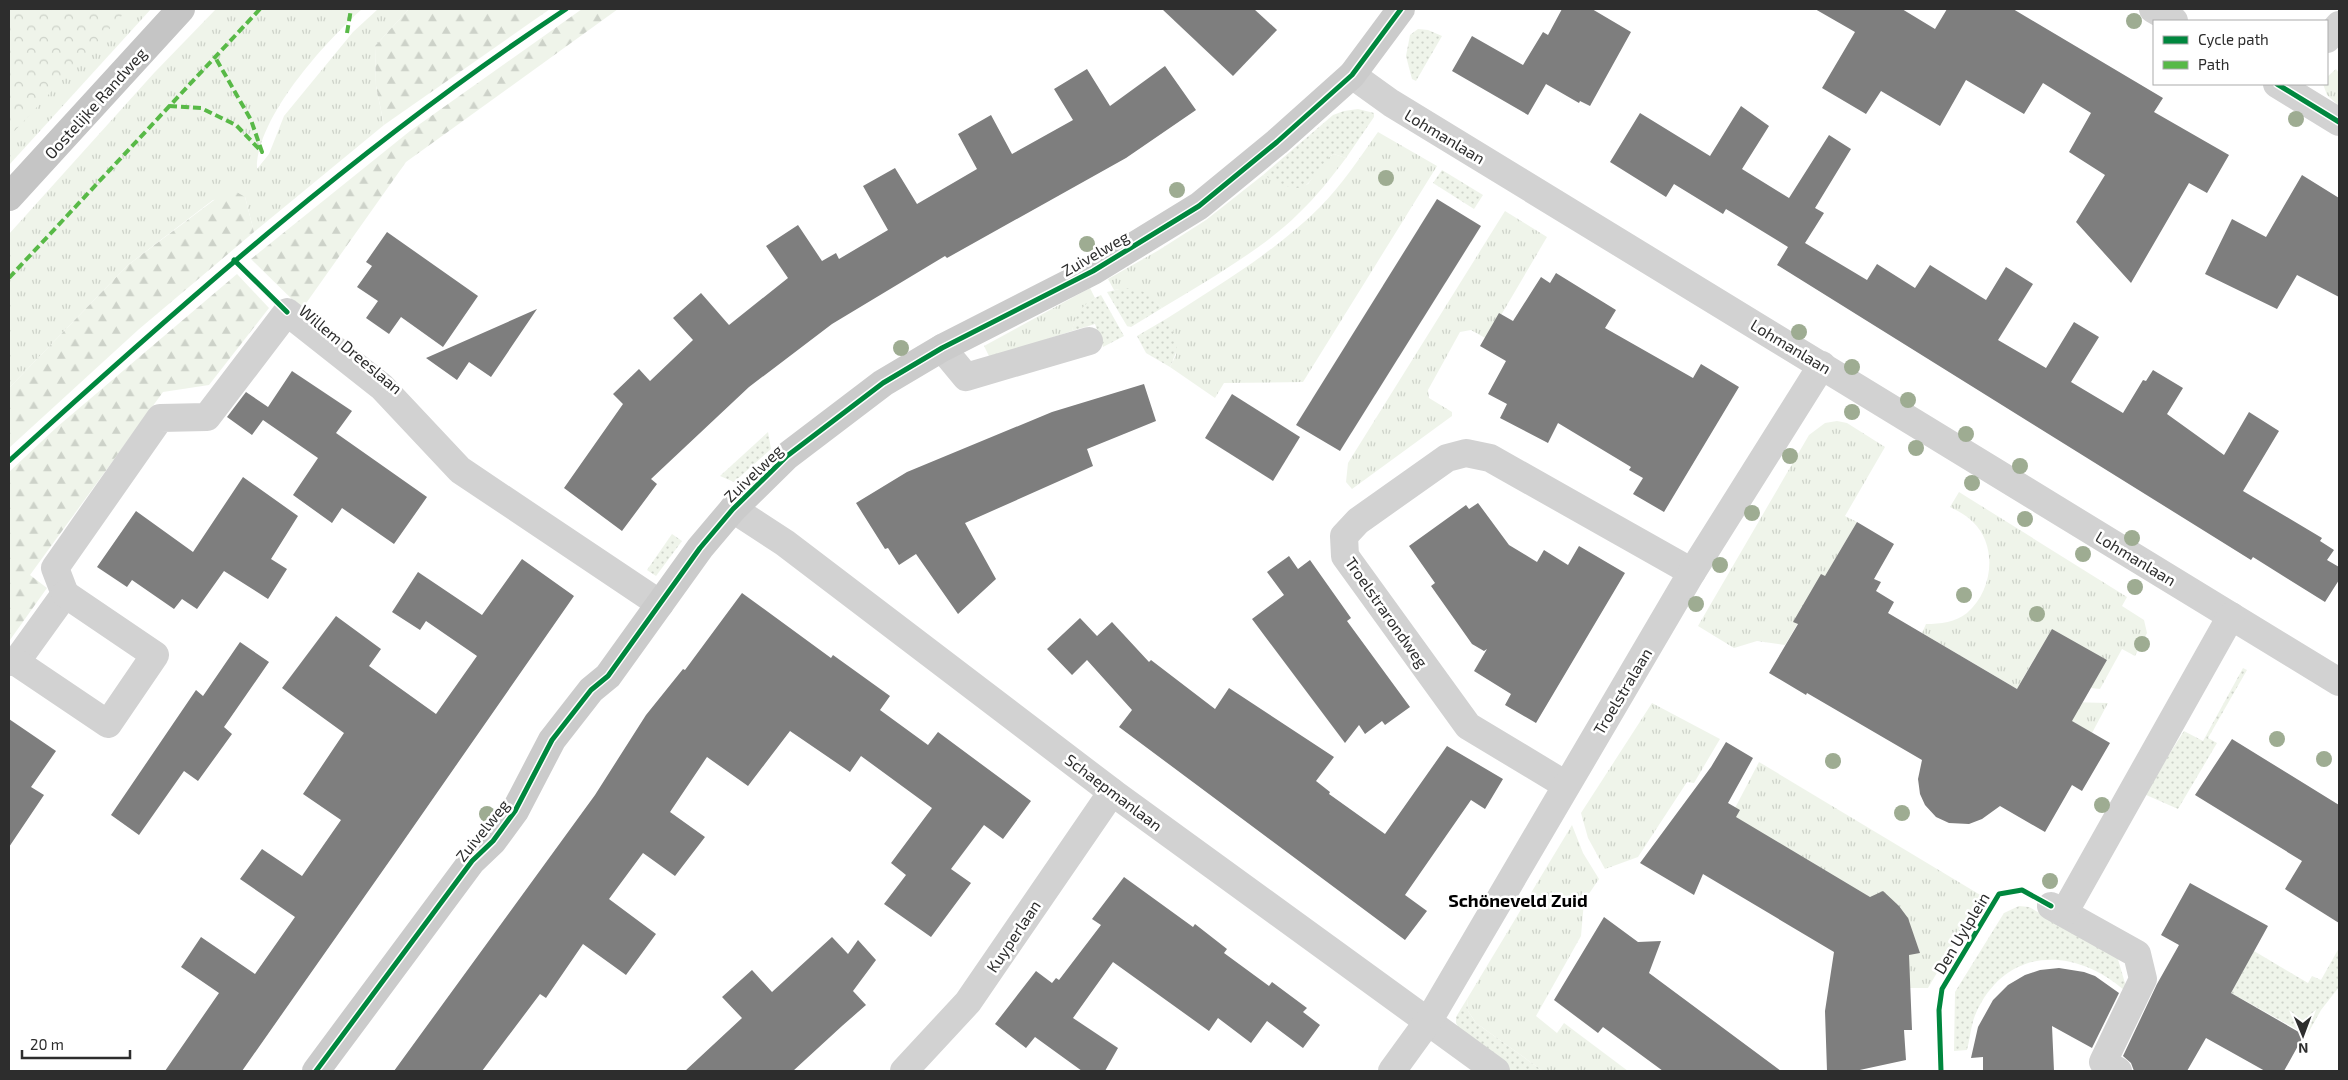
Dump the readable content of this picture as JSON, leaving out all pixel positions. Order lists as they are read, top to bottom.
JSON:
{
  "streets": {
    "main road": ["Oostelijke Randweg"],
    "street": [
      "Lohmanlaan",
      "Zuivelweg",
      "Willem Dreeslaan",
      "Troelstrarondweg",
      "Troelstralaan",
      "Schaepmanlaan",
      "Kuyperlaan"
    ],
    "cycle path": ["Den Uylplein"]
  },
  "crossings": [
    ["Lohmanlaan", "Zuivelweg"],
    ["Lohmanlaan", "Troelstralaan"],
    ["Zuivelweg", "Willem Dreeslaan"],
    ["Zuivelweg", "Schaepmanlaan"],
    ["Troelstrarondweg", "Troelstralaan"],
    ["Troelstralaan", "Schaepmanlaan"],
    ["Schaepmanlaan", "Kuyperlaan"]
  ],
  "districts": ["Schöneveld Zuid"],
  "legend": ["Cycle path", "Path"],
  "scale_bar": "20 m",
  "north": "bottom"
}
